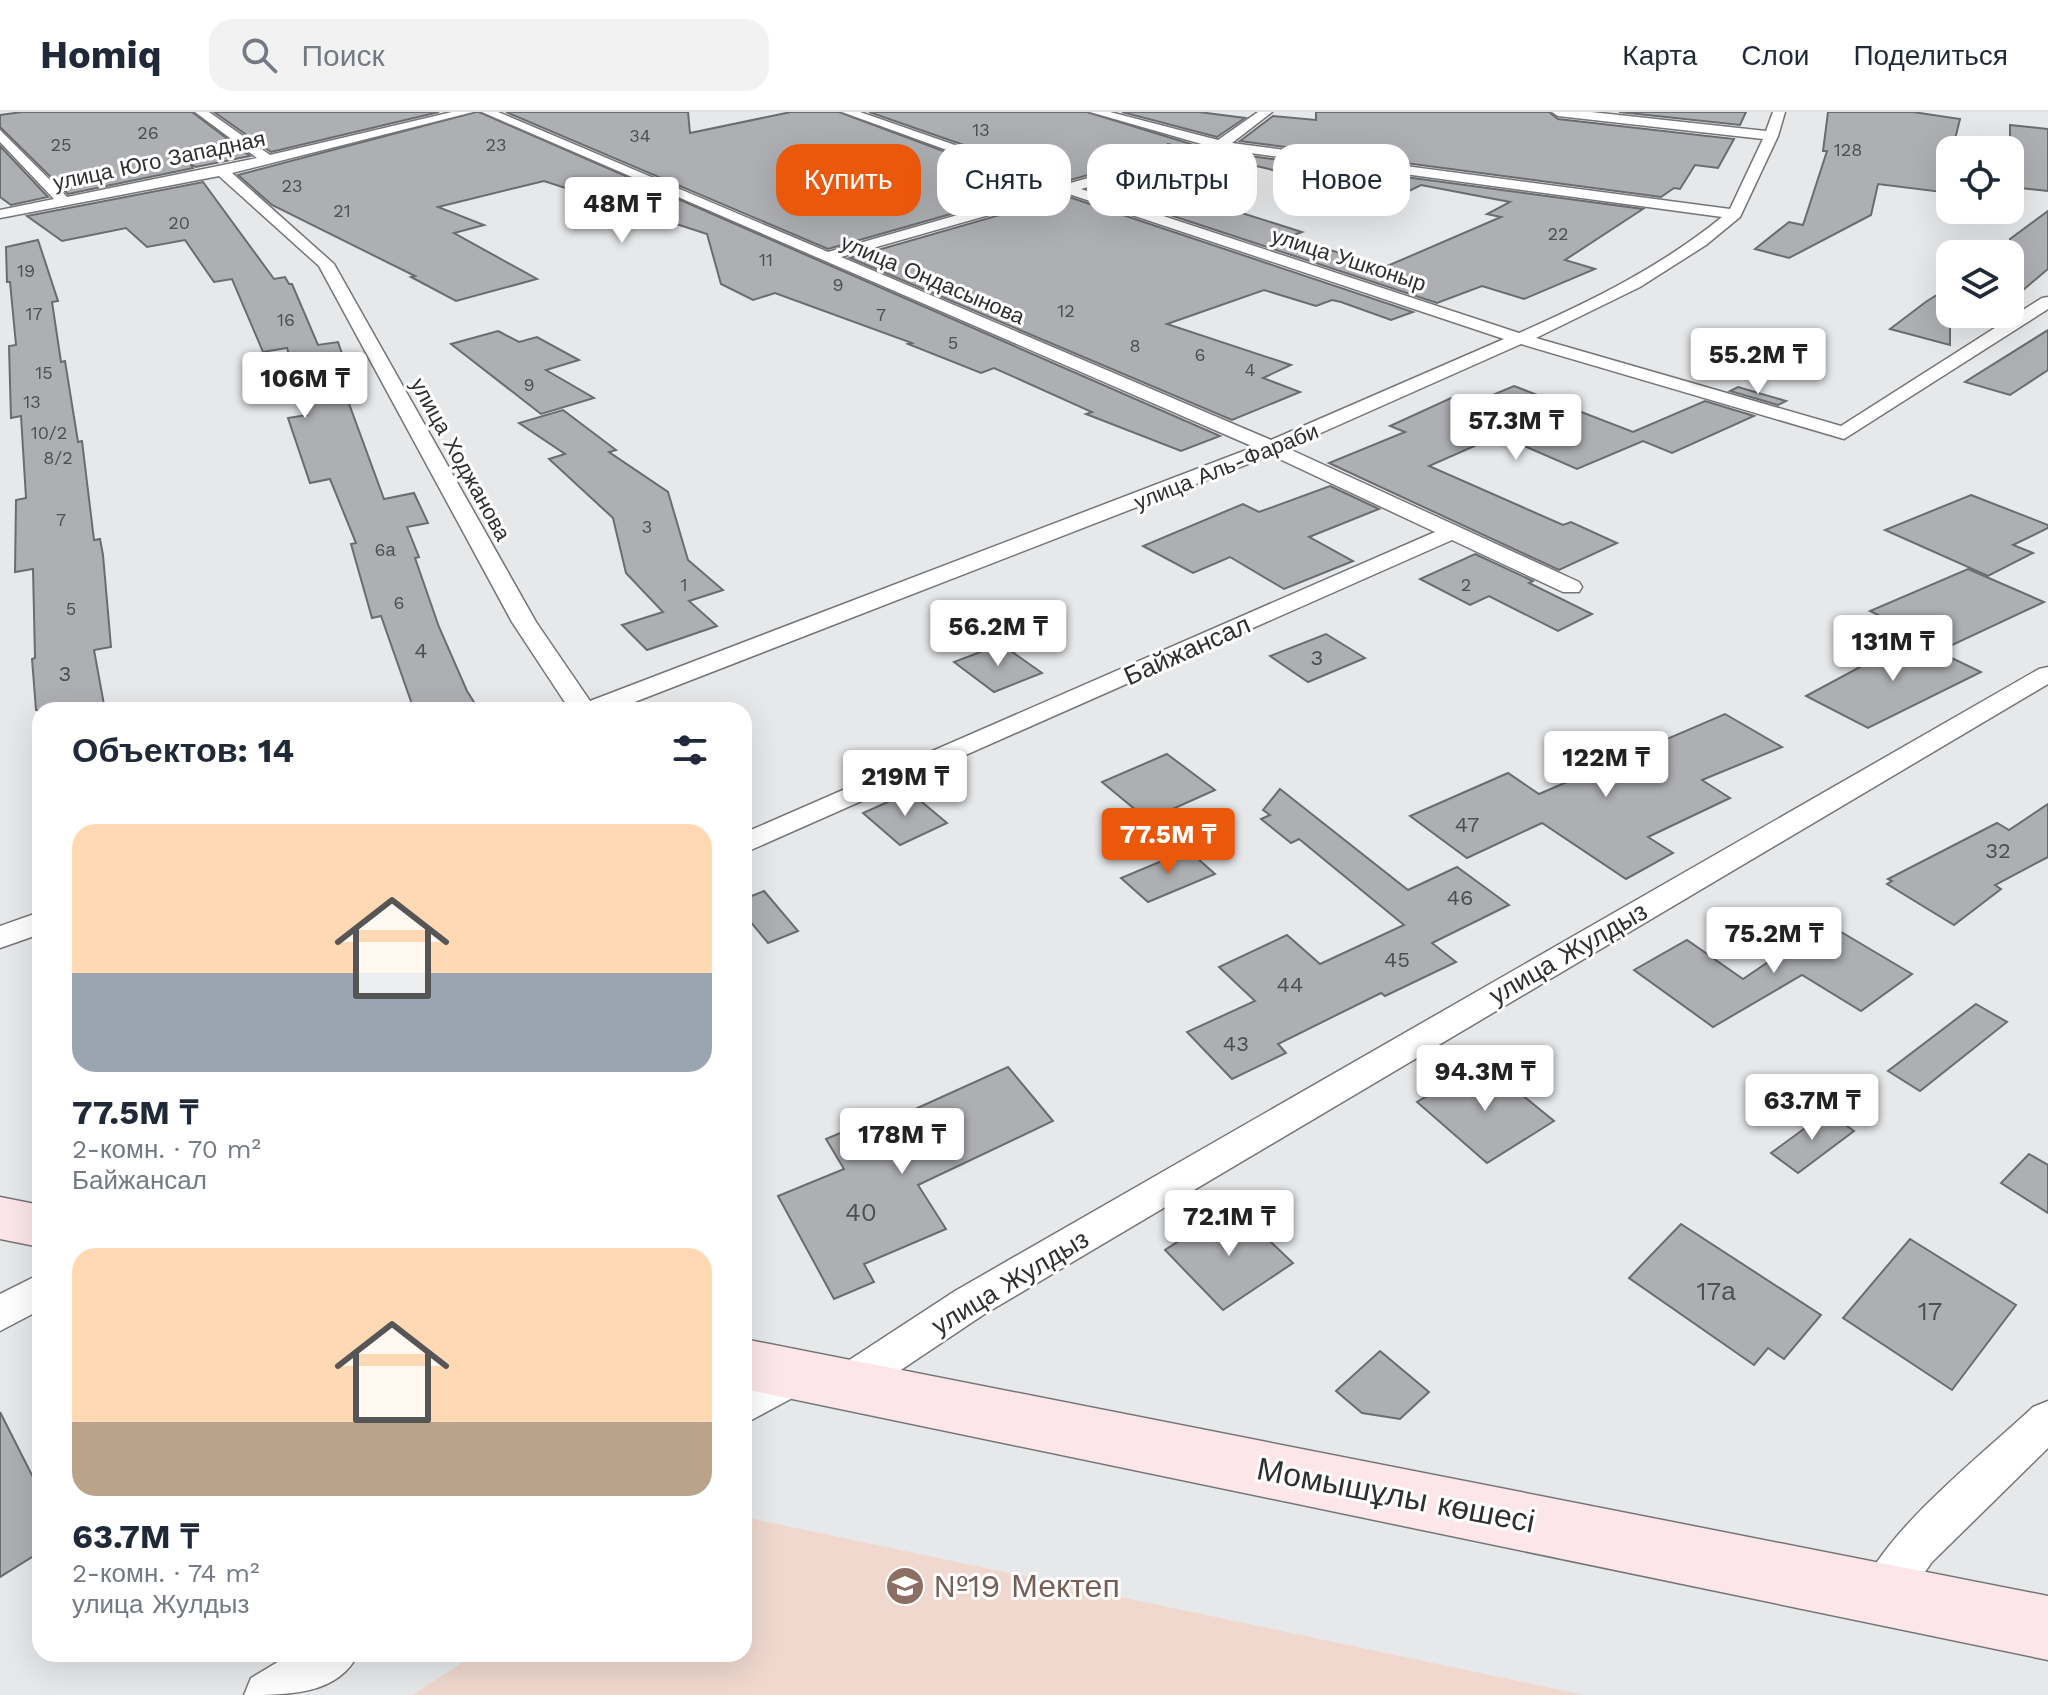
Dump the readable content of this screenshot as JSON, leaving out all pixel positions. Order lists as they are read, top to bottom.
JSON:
{
  "streets": {
    "main road": ["Момышұлы көшесі"],
    "street": [
      "улица Юго Западная",
      "улица Ушконыр",
      "улица Ондасынова",
      "улица Ходжанова",
      "улица Аль-Фараби",
      "Байжансал",
      "улица Жулдыз"
    ]
  },
  "crossings": [
    ["улица Юго Западная", "улица Ходжанова"],
    ["улица Ушконыр", "улица Аль-Фараби"],
    ["улица Ондасынова", "улица Аль-Фараби"],
    ["улица Жулдыз", "Момышұлы көшесі"]
  ],
  "places": {
    "school or university": ["№19 Мектеп"]
  },
  "house_numbers": [
    "13",
    "26",
    "34",
    "25",
    "23",
    "128",
    "23",
    "21",
    "20",
    "22",
    "11",
    "19",
    "9",
    "12",
    "17",
    "7",
    "16",
    "5",
    "8",
    "6",
    "4",
    "15",
    "9",
    "13",
    "10/2",
    "8/2",
    "7",
    "3",
    "6а",
    "1",
    "2",
    "6",
    "5",
    "4",
    "3",
    "3",
    "47",
    "32",
    "46",
    "45",
    "44",
    "43",
    "40",
    "17а",
    "17"
  ],
  "page": {
    "header": "Homiq",
    "search": "Поиск",
    "nav": ["Карта", "Слои", "Поделиться"],
    "chip": [
      "Купить",
      "Снять",
      "Фильтры",
      "Новое"
    ],
    "price": [
      "48M ₸",
      "55.2M ₸",
      "106M ₸",
      "57.3M ₸",
      "56.2M ₸",
      "131M ₸",
      "122M ₸",
      "219M ₸",
      "77.5M ₸",
      "75.2M ₸",
      "94.3M ₸",
      "63.7M ₸",
      "178M ₸",
      "72.1M ₸"
    ],
    "heading": "Объектов: 14",
    "list": [
      {
        "name": "77.5M ₸",
        "note": "2-комн. · 70 m² · Байжансал"
      },
      {
        "name": "63.7M ₸",
        "note": "2-комн. · 74 m² · улица Жулдыз"
      }
    ]
  }
}
